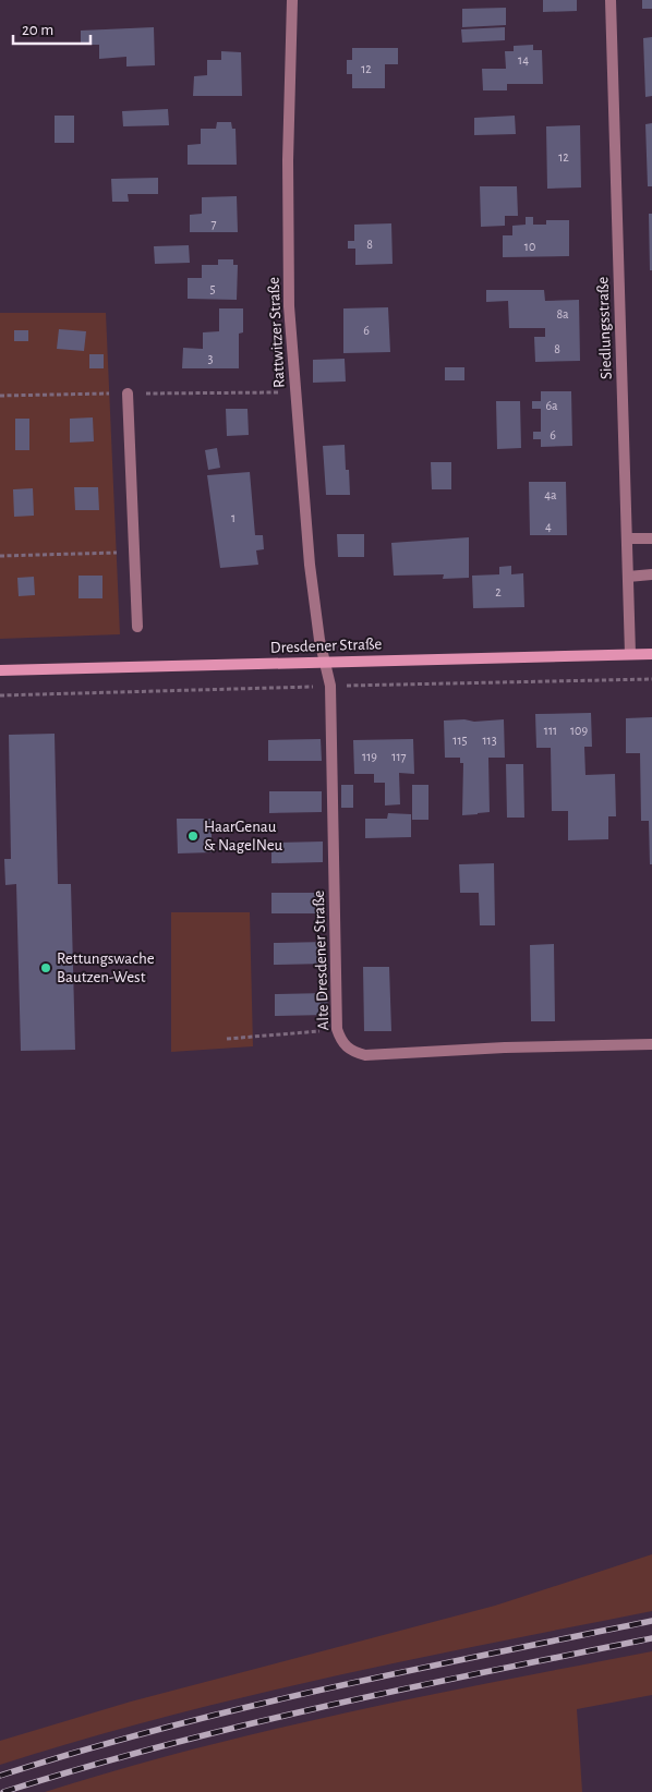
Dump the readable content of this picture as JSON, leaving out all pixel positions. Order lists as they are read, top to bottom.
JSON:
{
  "streets": {
    "main road": ["Dresdener Straße"],
    "street": ["Siedlungsstraße", "Rattwitzer Straße", "Alte Dresdener Straße"]
  },
  "crossings": [
    ["Siedlungsstraße", "Dresdener Straße"],
    ["Rattwitzer Straße", "Dresdener Straße"],
    ["Rattwitzer Straße", "Alte Dresdener Straße"],
    ["Dresdener Straße", "Alte Dresdener Straße"]
  ],
  "places": ["HaarGenau & NagelNeu", "Rettungswache Bautzen-West"],
  "house_numbers": [
    "14",
    "12",
    "12",
    "7",
    "8",
    "10",
    "5",
    "8a",
    "6",
    "8",
    "3",
    "6a",
    "6",
    "4a",
    "1",
    "4",
    "2",
    "111",
    "109",
    "115",
    "113",
    "119",
    "117"
  ],
  "scale_bar": "20 m"
}
